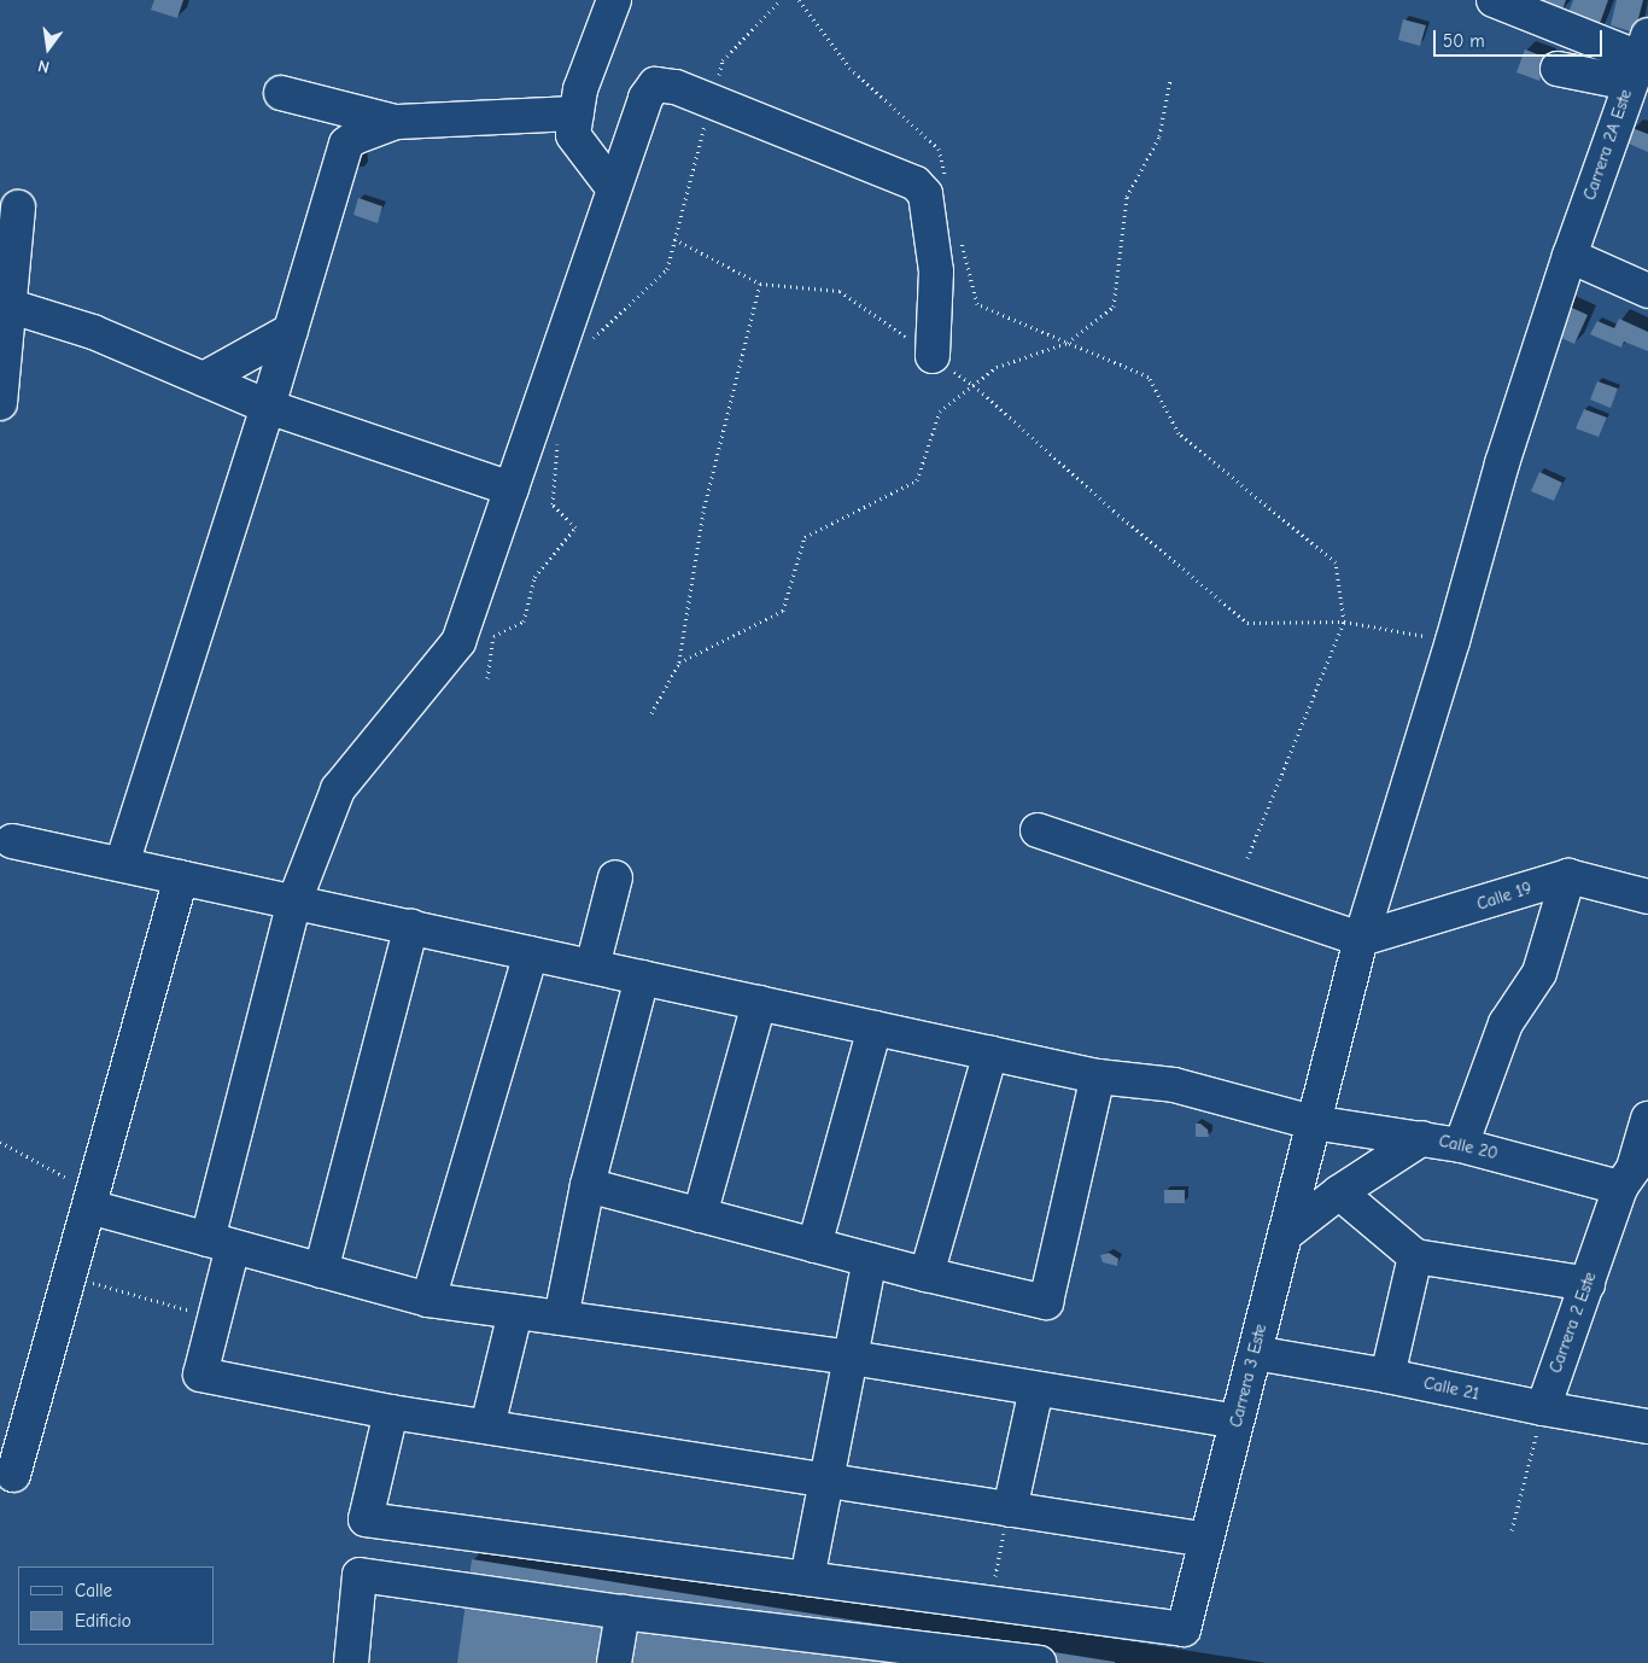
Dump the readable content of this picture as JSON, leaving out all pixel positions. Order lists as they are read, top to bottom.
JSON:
{
  "streets": {
    "street": [
      "Carrera 2A Este",
      "Calle 19",
      "Calle 20",
      "Carrera 2 Este",
      "Carrera 3 Este",
      "Calle 21"
    ]
  },
  "crossings": [
    ["Carrera 2A Este", "Carrera 3 Este"],
    ["Calle 19", "Carrera 3 Este"],
    ["Calle 20", "Carrera 2 Este"],
    ["Calle 20", "Carrera 3 Este"],
    ["Carrera 2 Este", "Calle 21"],
    ["Carrera 3 Este", "Calle 21"]
  ],
  "legend": ["Calle", "Edificio"],
  "scale_bar": "50 m",
  "north": "bottom"
}
